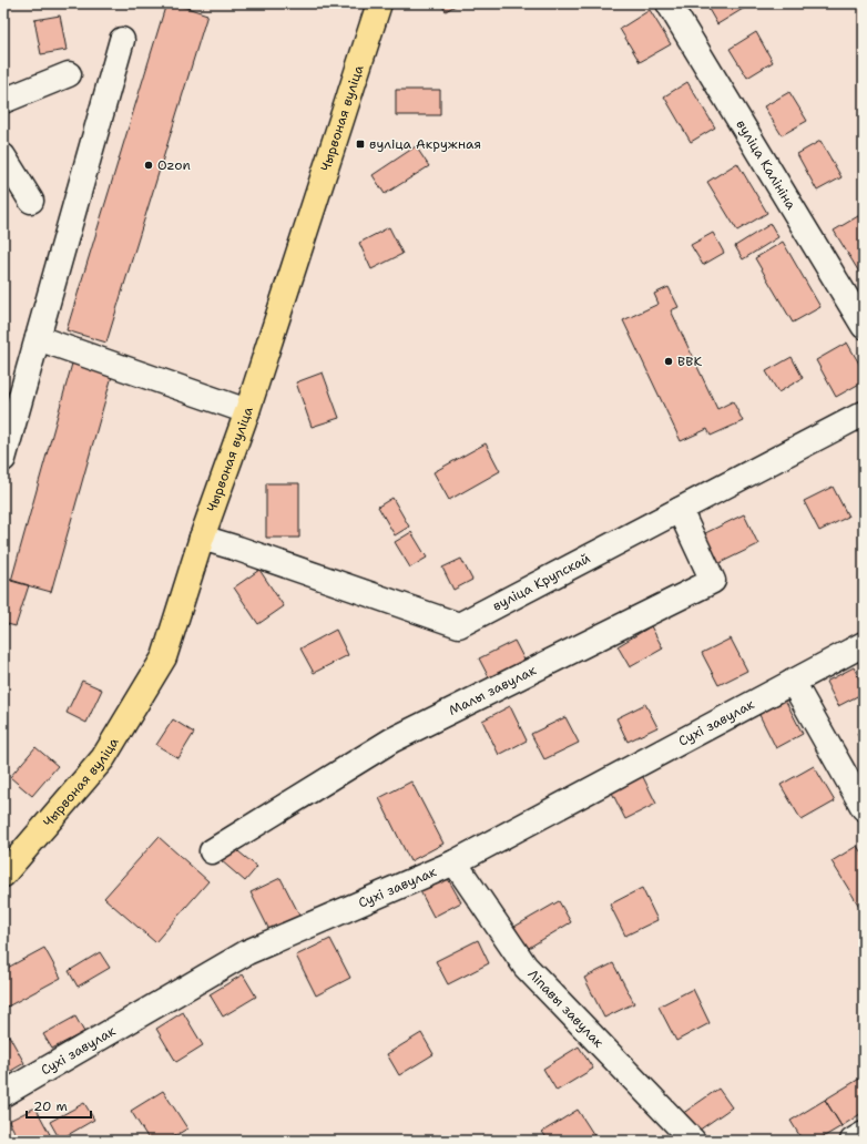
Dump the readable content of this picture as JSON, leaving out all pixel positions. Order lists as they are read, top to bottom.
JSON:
{
  "streets": {
    "main road": ["Чырвоная вуліца"],
    "street": [
      "вуліца Калініна",
      "вуліца Крупскай",
      "Малы завулак",
      "Сухі завулак",
      "Ліпавы завулак"
    ]
  },
  "crossings": [
    ["Чырвоная вуліца", "вуліца Крупскай"],
    ["вуліца Крупскай", "Малы завулак"],
    ["Сухі завулак", "Ліпавы завулак"]
  ],
  "places": {
    "transit": ["вуліца Акружная"],
    "other": ["Ozon", "ВВК"]
  },
  "scale_bar": "20 m"
}
